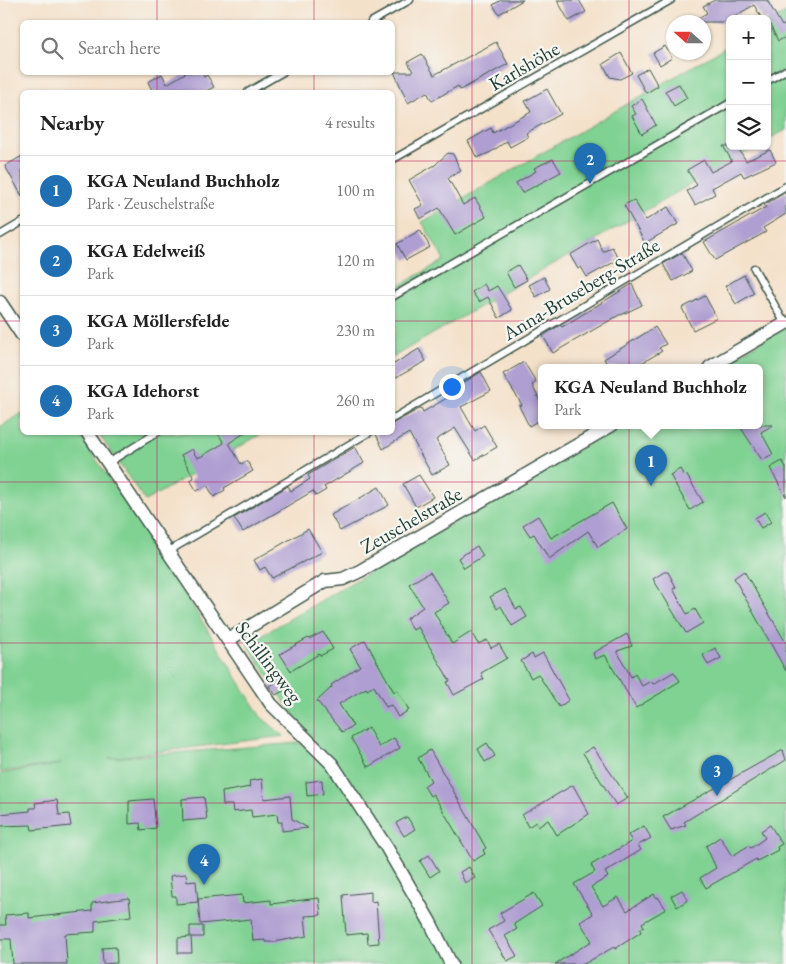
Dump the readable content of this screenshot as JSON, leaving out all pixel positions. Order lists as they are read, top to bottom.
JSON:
{
  "streets": {
    "street": ["Zeuschelstraße", "Schillingweg"],
    "lane": ["Karlshöhe", "Anna-Bruseberg-Straße"]
  },
  "crossings": [
    ["Zeuschelstraße", "Schillingweg"]
  ],
  "north": "left",
  "page": {
    "map_buttons": ["+", "−"],
    "search": "Search here",
    "heading": ["Nearby", "4 results"],
    "pins": [
      "2",
      "1",
      "3",
      "4"
    ],
    "list": [
      {
        "mark": "1",
        "name": "KGA Neuland Buchholz",
        "note": "Park · Zeuschelstraße",
        "value": "100 m"
      },
      {
        "mark": "2",
        "name": "KGA Edelweiß",
        "note": "Park",
        "value": "120 m"
      },
      {
        "mark": "3",
        "name": "KGA Möllersfelde",
        "note": "Park",
        "value": "230 m"
      },
      {
        "mark": "4",
        "name": "KGA Idehorst",
        "note": "Park",
        "value": "260 m"
      }
    ],
    "popup": ["KGA Neuland Buchholz", "Park"]
  }
}
